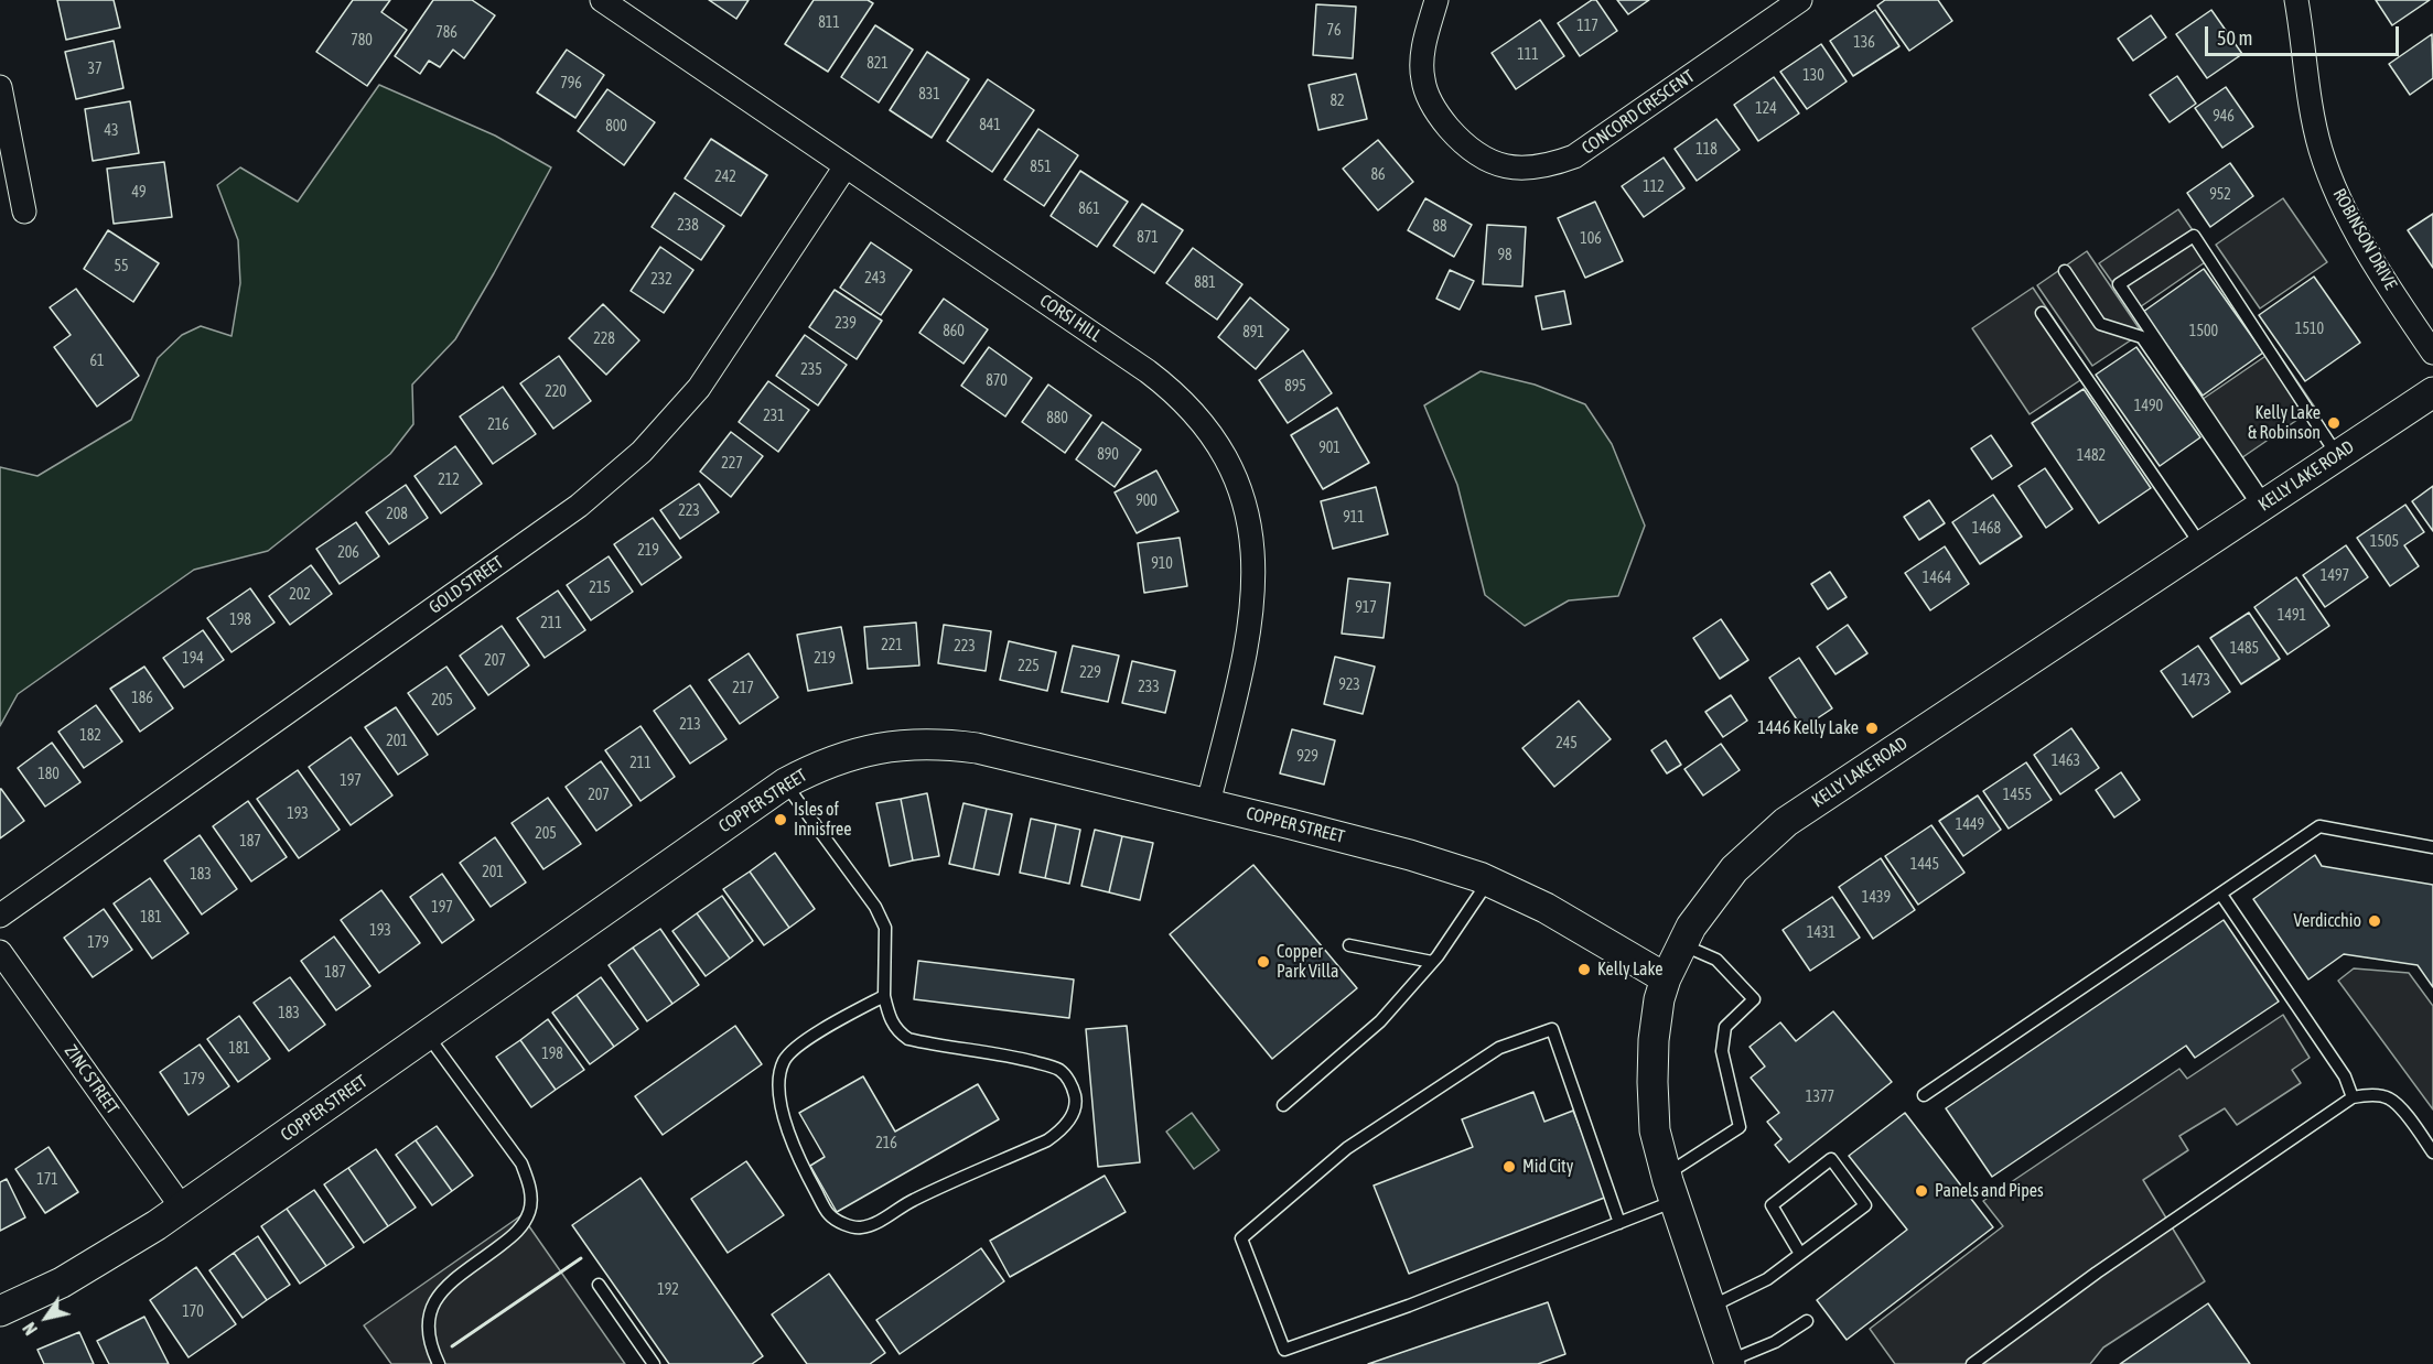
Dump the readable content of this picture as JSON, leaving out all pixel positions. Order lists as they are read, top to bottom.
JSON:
{
  "streets": {
    "street": [
      "CONCORD CRESCENT",
      "ROBINSON DRIVE",
      "CORSI HILL",
      "KELLY LAKE ROAD",
      "GOLD STREET",
      "COPPER STREET",
      "ZINC STREET"
    ]
  },
  "crossings": [
    ["CORSI HILL", "GOLD STREET"],
    ["CORSI HILL", "COPPER STREET"],
    ["KELLY LAKE ROAD", "COPPER STREET"],
    ["COPPER STREET", "ZINC STREET"]
  ],
  "places": [
    "Kelly Lake & Robinson",
    "1446 Kelly Lake",
    "Isles of Innisfree",
    "Verdicchio",
    "Copper Park Villa",
    "Kelly Lake",
    "Mid City",
    "Panels and Pipes"
  ],
  "house_numbers": [
    "811",
    "117",
    "76",
    "786",
    "780",
    "136",
    "111",
    "821",
    "37",
    "130",
    "796",
    "831",
    "82",
    "124",
    "946",
    "841",
    "800",
    "43",
    "118",
    "851",
    "86",
    "242",
    "112",
    "49",
    "952",
    "861",
    "238",
    "88",
    "871",
    "106",
    "98",
    "55",
    "243",
    "232",
    "881",
    "239",
    "1510",
    "860",
    "1500",
    "891",
    "228",
    "61",
    "235",
    "870",
    "895",
    "220",
    "1490",
    "231",
    "880",
    "216",
    "901",
    "890",
    "1482",
    "227",
    "212",
    "900",
    "223",
    "208",
    "911",
    "1468",
    "1505",
    "219",
    "206",
    "910",
    "1497",
    "1464",
    "215",
    "202",
    "917",
    "1491",
    "198",
    "211",
    "221",
    "223",
    "1485",
    "194",
    "219",
    "207",
    "225",
    "229",
    "1473",
    "923",
    "233",
    "217",
    "186",
    "205",
    "213",
    "182",
    "201",
    "245",
    "929",
    "1463",
    "211",
    "180",
    "197",
    "207",
    "1455",
    "193",
    "1449",
    "205",
    "187",
    "1445",
    "201",
    "183",
    "1439",
    "197",
    "181",
    "193",
    "1431",
    "179",
    "187",
    "183",
    "181",
    "198",
    "179",
    "1377",
    "216",
    "171",
    "192",
    "170"
  ],
  "scale_bar": "50 m",
  "north": "bottom left"
}
